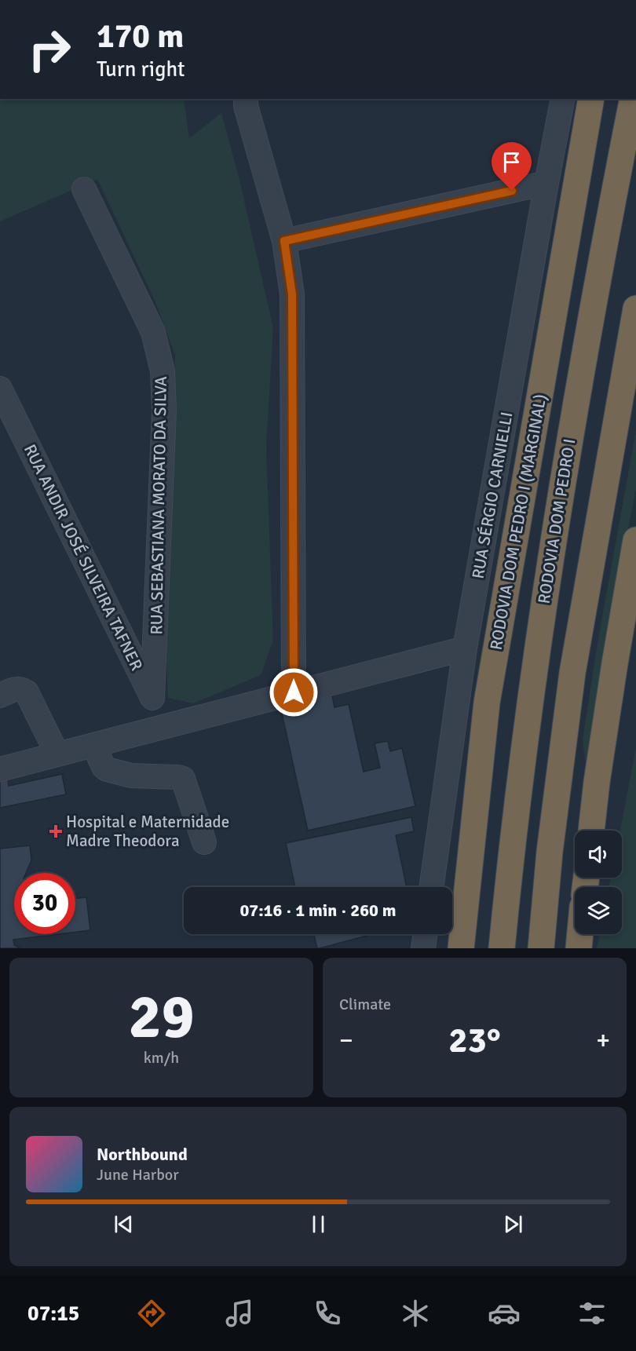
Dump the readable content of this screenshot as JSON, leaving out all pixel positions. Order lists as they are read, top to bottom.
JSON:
{
  "streets": {
    "highway": ["RODOVIA DOM PEDRO I", "RODOVIA DOM PEDRO I (MARGINAL)"],
    "street": ["RUA SÉRGIO CARNIELLI", "RUA SEBASTIANA MORATO DA SILVA", "RUA ANDIR JOSÉ SILVEIRA TAFNER"]
  },
  "crossings": [
    ["RUA SEBASTIANA MORATO DA SILVA", "RUA ANDIR JOSÉ SILVEIRA TAFNER"]
  ],
  "places": {
    "health": ["Hospital e Maternidade Madre Theodora"]
  },
  "page": {
    "turn": ["170 m", "Turn right"],
    "limit": "30",
    "trip": "07:16 · 1 min · 260 m",
    "tile": [
      ["29", "km/h"],
      "Climate"
    ],
    "heat": ["−", "23°", "+"],
    "song": ["Northbound", "June Harbor"],
    "tabs": "07:15"
  }
}
